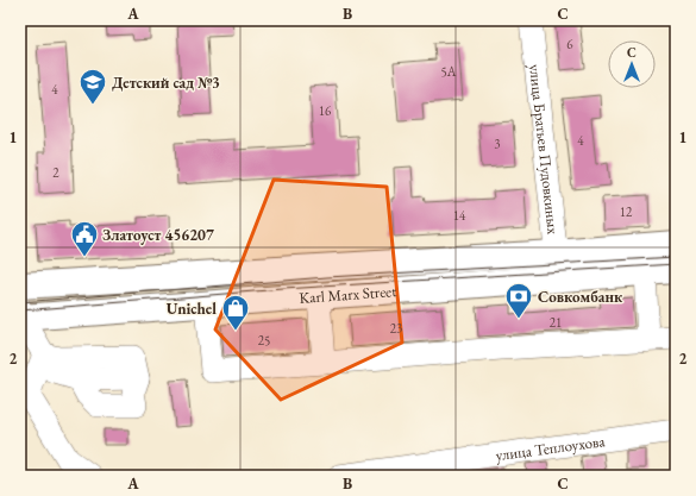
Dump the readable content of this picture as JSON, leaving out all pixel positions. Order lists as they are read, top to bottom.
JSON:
{
  "streets": {
    "main road": ["Karl Marx Street"],
    "street": ["улица Братьев Пудовкиных", "улица Теплоухова"]
  },
  "crossings": [
    ["улица Братьев Пудовкиных", "Karl Marx Street"]
  ],
  "places": {
    "school or university": ["Детский сад №3"],
    "public building": ["Златоуст 456207"],
    "bank": ["Совкомбанк"],
    "shop": ["Unichel"]
  },
  "house_numbers": [
    "6",
    "5А",
    "4",
    "16",
    "4",
    "3",
    "2",
    "12",
    "14",
    "21",
    "23",
    "25"
  ],
  "north": "top",
  "grid": {
    "columns": ["A", "B", "C"],
    "rows": ["1", "2"]
  }
}
